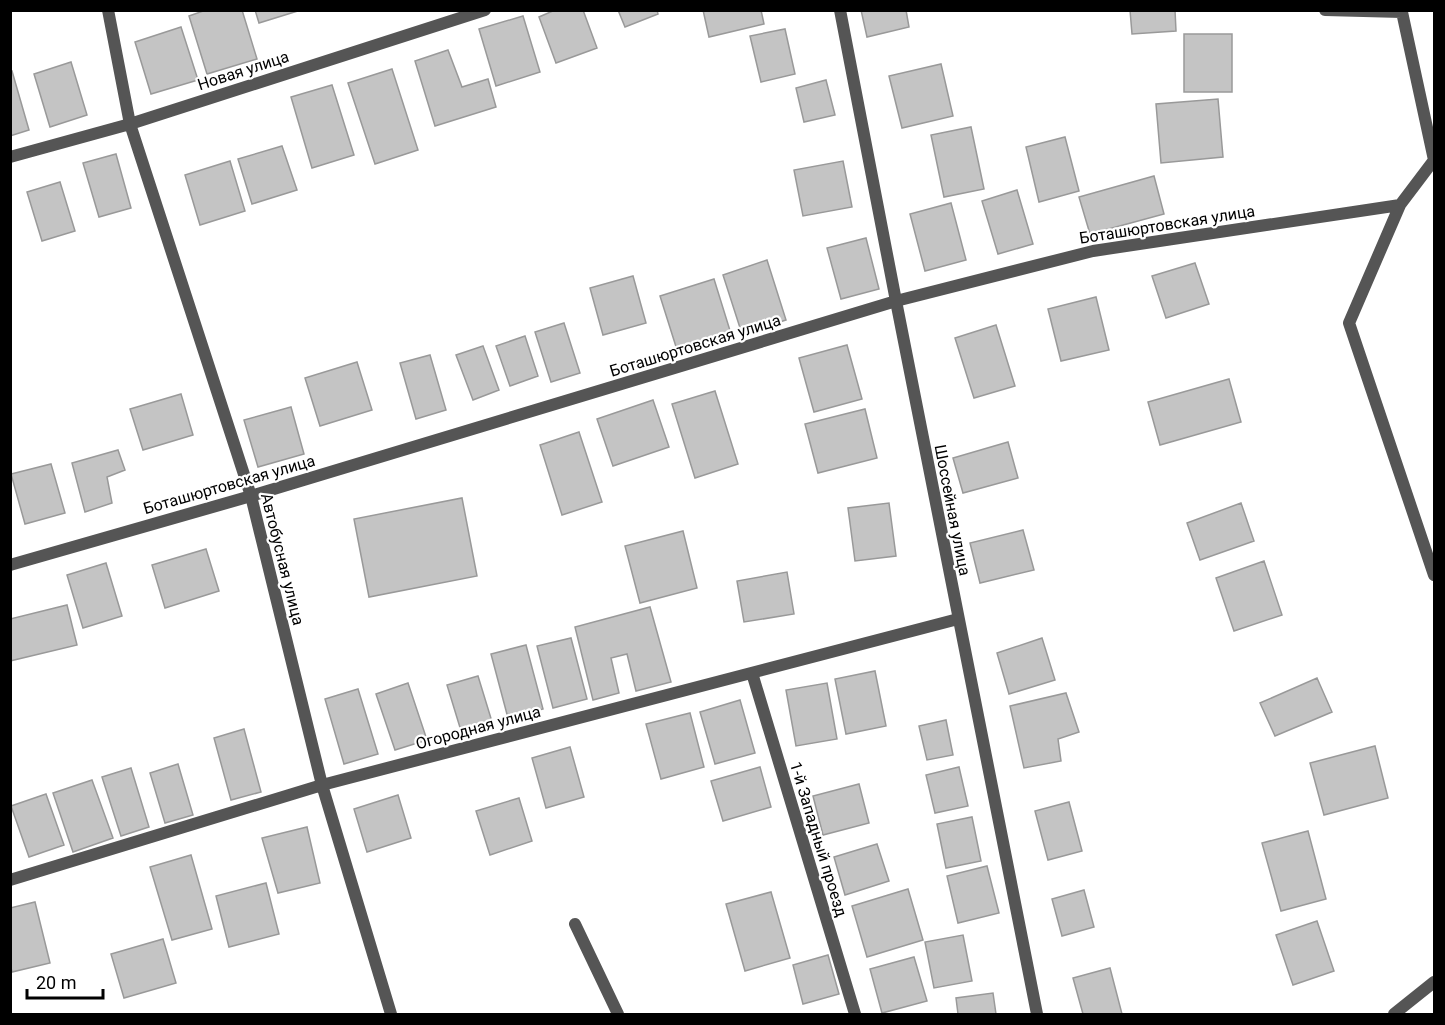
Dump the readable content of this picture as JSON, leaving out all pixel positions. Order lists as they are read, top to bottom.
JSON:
{
  "streets": {
    "street": [
      "Новая улица",
      "Боташюртовская улица",
      "Шоссейная улица",
      "Автобусная улица",
      "Огородная улица",
      "1-й Западный проезд"
    ]
  },
  "crossings": [
    ["Новая улица", "Автобусная улица"],
    ["Боташюртовская улица", "Шоссейная улица"],
    ["Боташюртовская улица", "Автобусная улица"],
    ["Шоссейная улица", "Огородная улица"],
    ["Автобусная улица", "Огородная улица"],
    ["Огородная улица", "1-й Западный проезд"]
  ],
  "scale_bar": "20 m"
}
